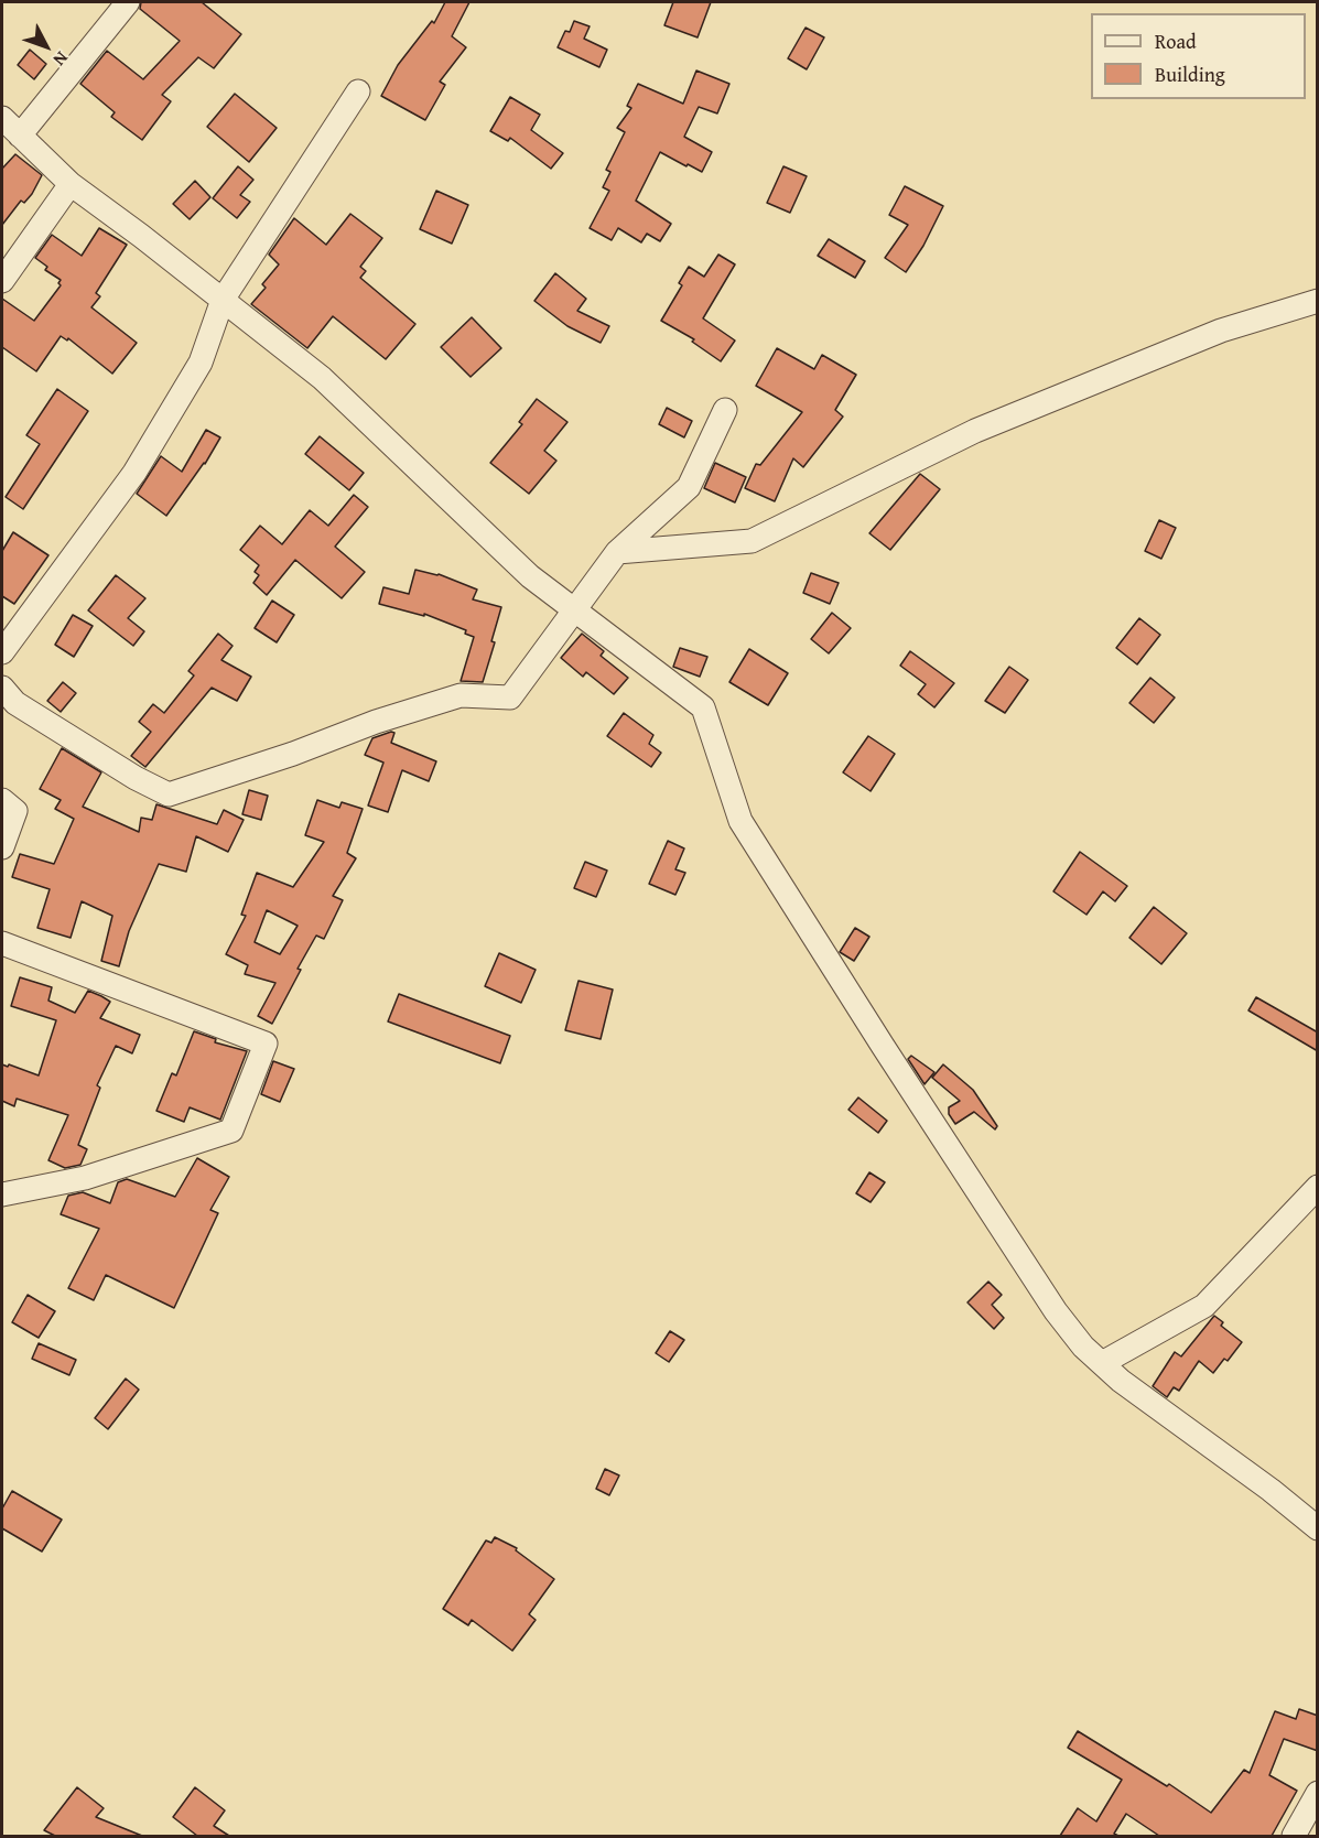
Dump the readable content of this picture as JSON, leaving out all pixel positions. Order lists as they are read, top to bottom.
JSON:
{
  "legend": ["Road", "Building"],
  "north": "bottom right"
}
